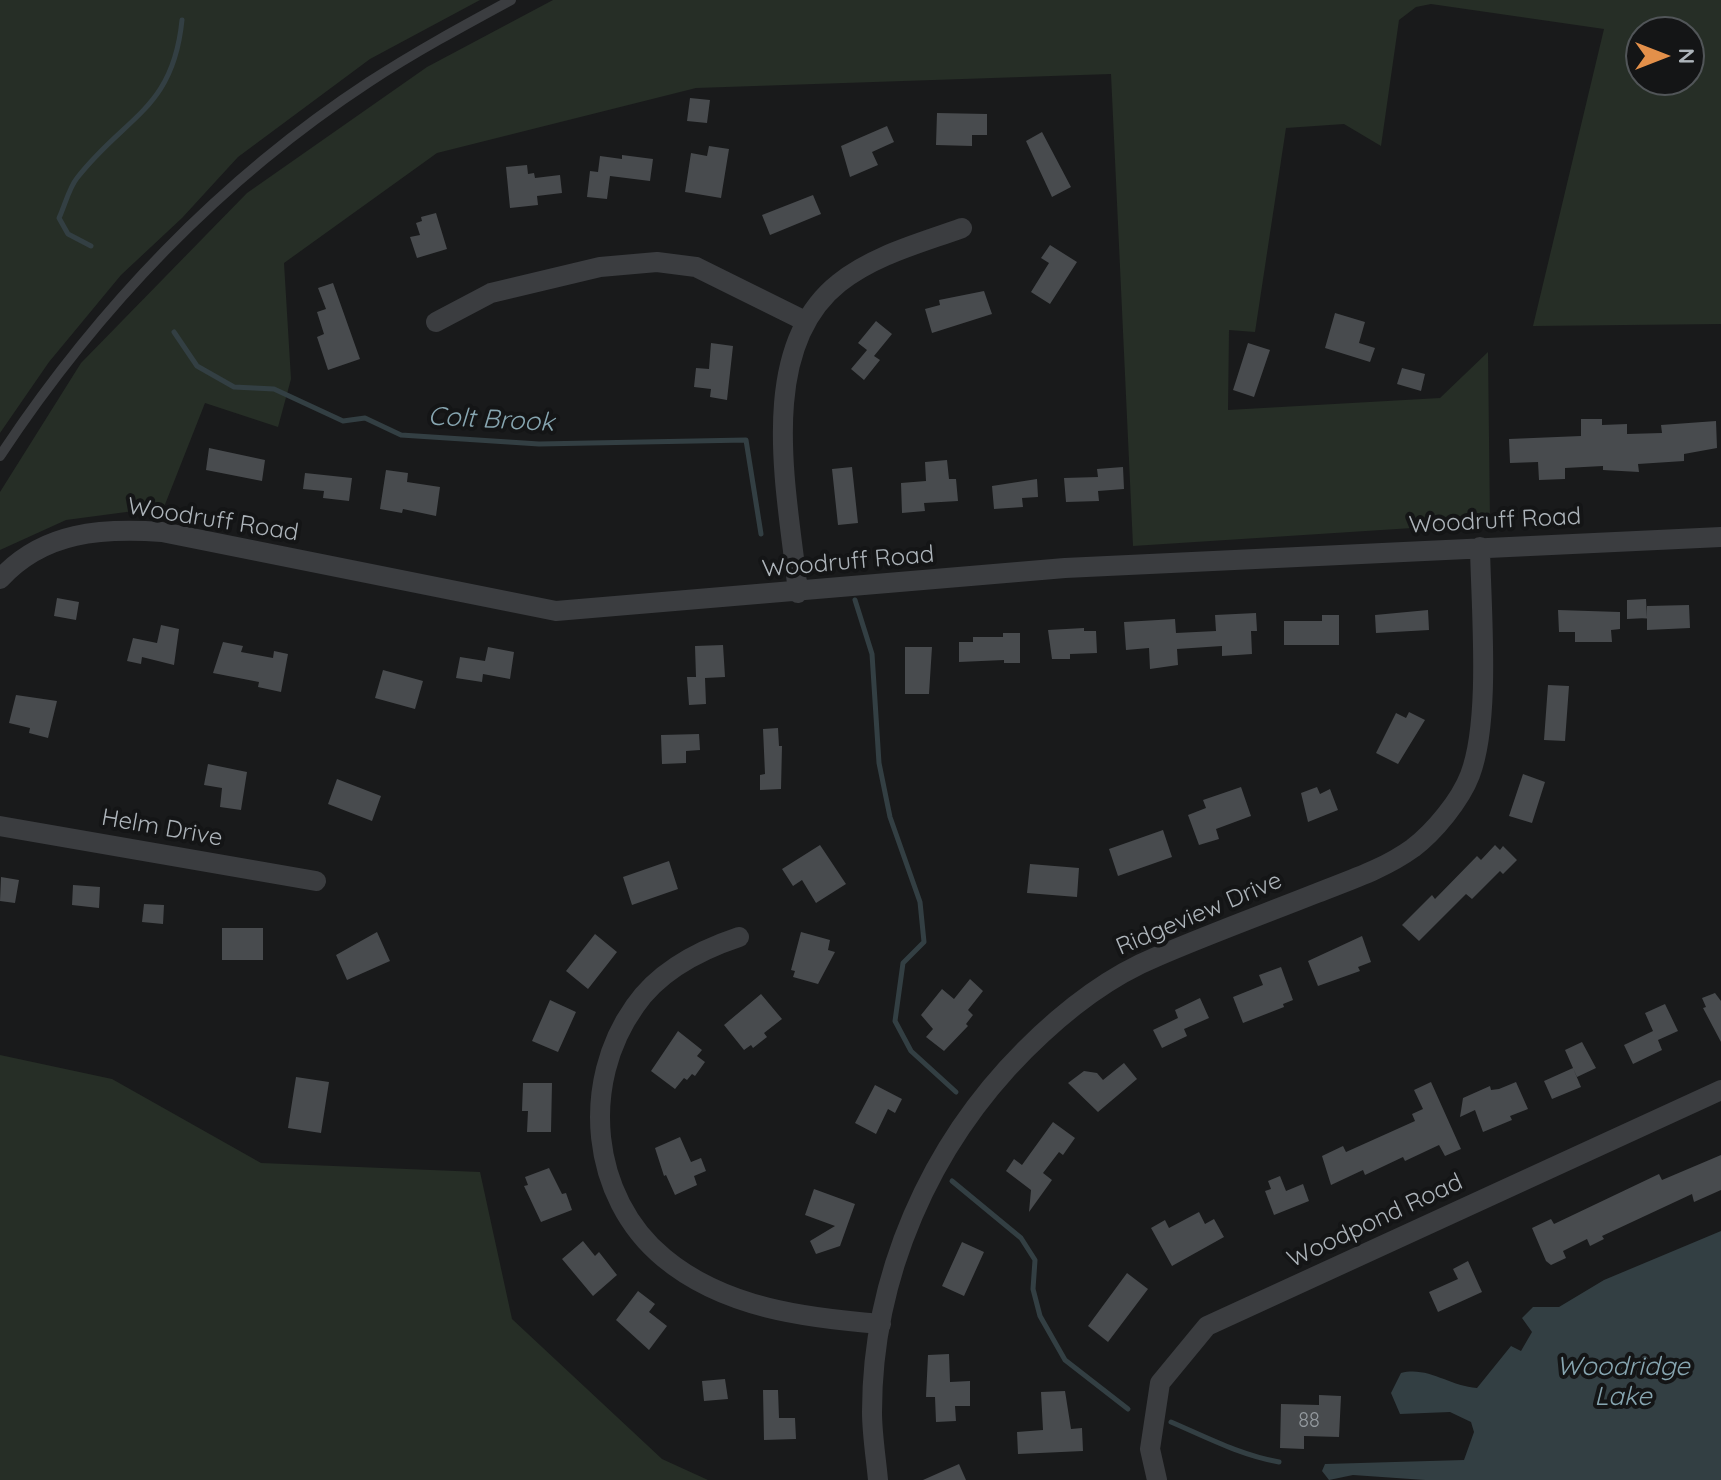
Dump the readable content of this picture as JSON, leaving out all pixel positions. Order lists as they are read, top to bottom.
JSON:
{
  "streets": {
    "street": [
      "Woodruff Road",
      "Helm Drive",
      "Ridgeview Drive",
      "Woodpond Road"
    ]
  },
  "crossings": [
    ["Woodruff Road", "Ridgeview Drive"]
  ],
  "water": ["Colt Brook", "Woodridge Lake"],
  "house_numbers": ["88"],
  "north": "right"
}
